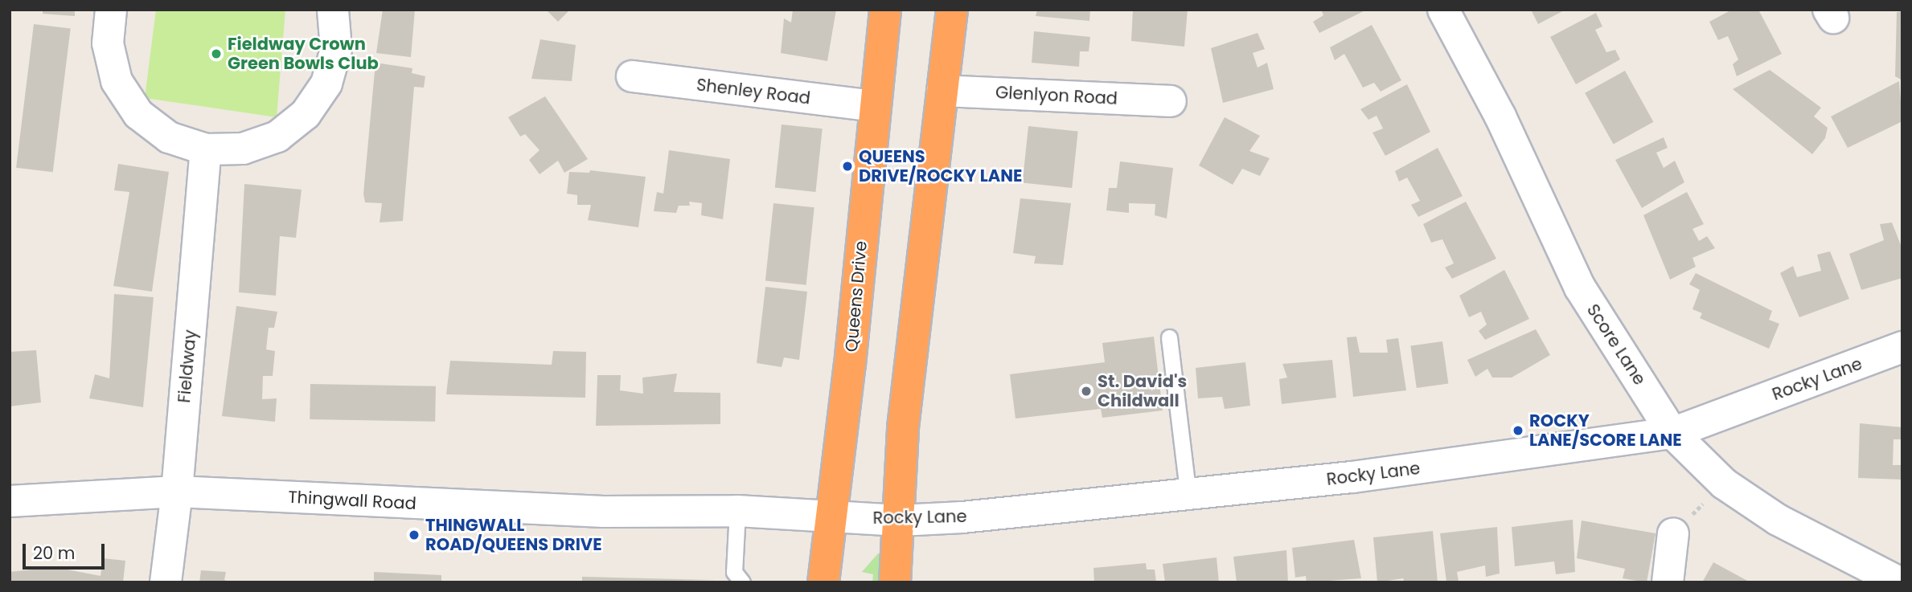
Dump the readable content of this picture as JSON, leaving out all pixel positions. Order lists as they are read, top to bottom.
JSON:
{
  "streets": {
    "highway": ["Queens Drive"],
    "street": [
      "Shenley Road",
      "Glenlyon Road",
      "Score Lane",
      "Fieldway",
      "Rocky Lane",
      "Thingwall Road"
    ]
  },
  "crossings": [
    ["Shenley Road", "Queens Drive"],
    ["Queens Drive", "Rocky Lane"],
    ["Queens Drive", "Thingwall Road"],
    ["Score Lane", "Rocky Lane"],
    ["Fieldway", "Thingwall Road"],
    ["Rocky Lane", "Thingwall Road"]
  ],
  "places": [
    "Fieldway Crown Green Bowls Club",
    "QUEENS DRIVE/ROCKY LANE",
    "St. David's Childwall",
    "ROCKY LANE/SCORE LANE",
    "THINGWALL ROAD/QUEENS DRIVE"
  ],
  "scale_bar": "20 m"
}
